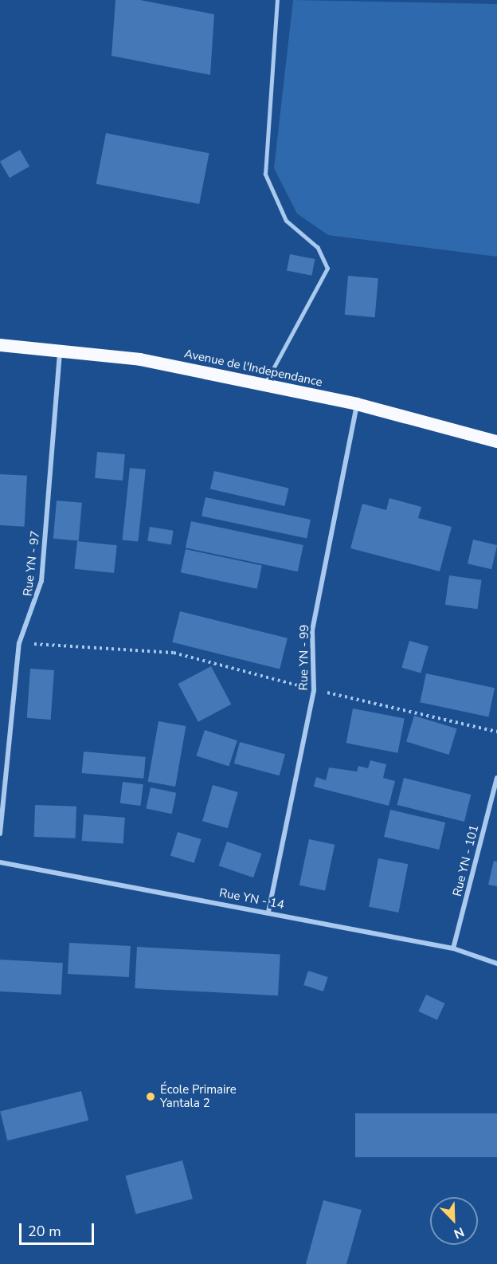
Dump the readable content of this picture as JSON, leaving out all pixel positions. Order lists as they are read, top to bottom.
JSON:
{
  "streets": {
    "highway": ["Avenue de l'Independance"],
    "street": [
      "Rue YN - 97",
      "Rue YN - 99",
      "Rue YN - 101",
      "Rue YN - 14"
    ]
  },
  "crossings": [
    ["Avenue de l'Independance", "Rue YN - 97"],
    ["Avenue de l'Independance", "Rue YN - 99"],
    ["Rue YN - 99", "Rue YN - 14"],
    ["Rue YN - 101", "Rue YN - 14"]
  ],
  "places": ["École Primaire Yantala 2"],
  "scale_bar": "20 m",
  "north": "bottom right"
}
